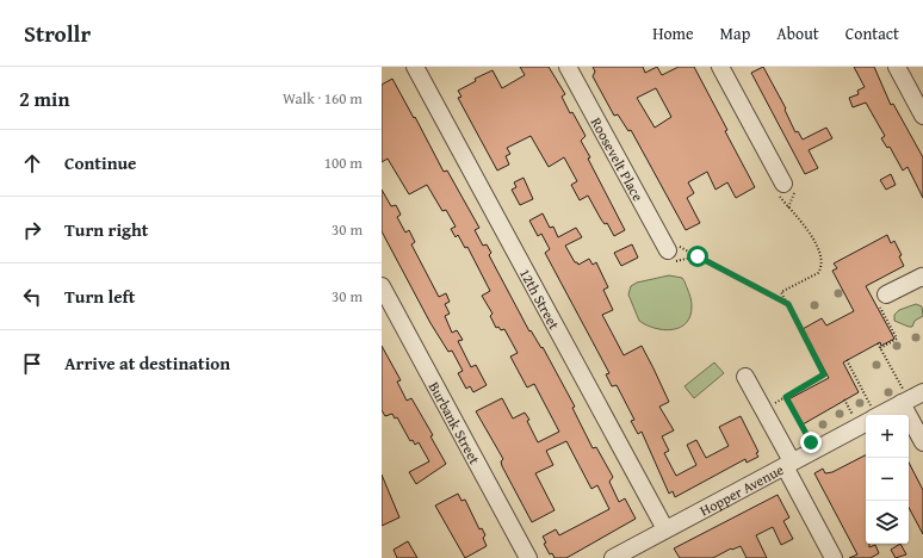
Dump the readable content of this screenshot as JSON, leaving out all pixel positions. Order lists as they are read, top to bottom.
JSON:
{
  "streets": {
    "street": [
      "Roosevelt Place",
      "12th Street",
      "Burbank Street",
      "Hopper Avenue"
    ]
  },
  "crossings": [
    ["12th Street", "Hopper Avenue"]
  ],
  "page": {
    "header": "Strollr",
    "nav": [
      "Home",
      "Map",
      "About",
      "Contact"
    ],
    "heading": ["2 min", "Walk · 160 m"],
    "list": [
      ["Continue", "100 m"],
      ["Turn right", "30 m"],
      ["Turn left", "30 m"],
      "Arrive at destination"
    ],
    "map_buttons": ["+", "−"]
  }
}
